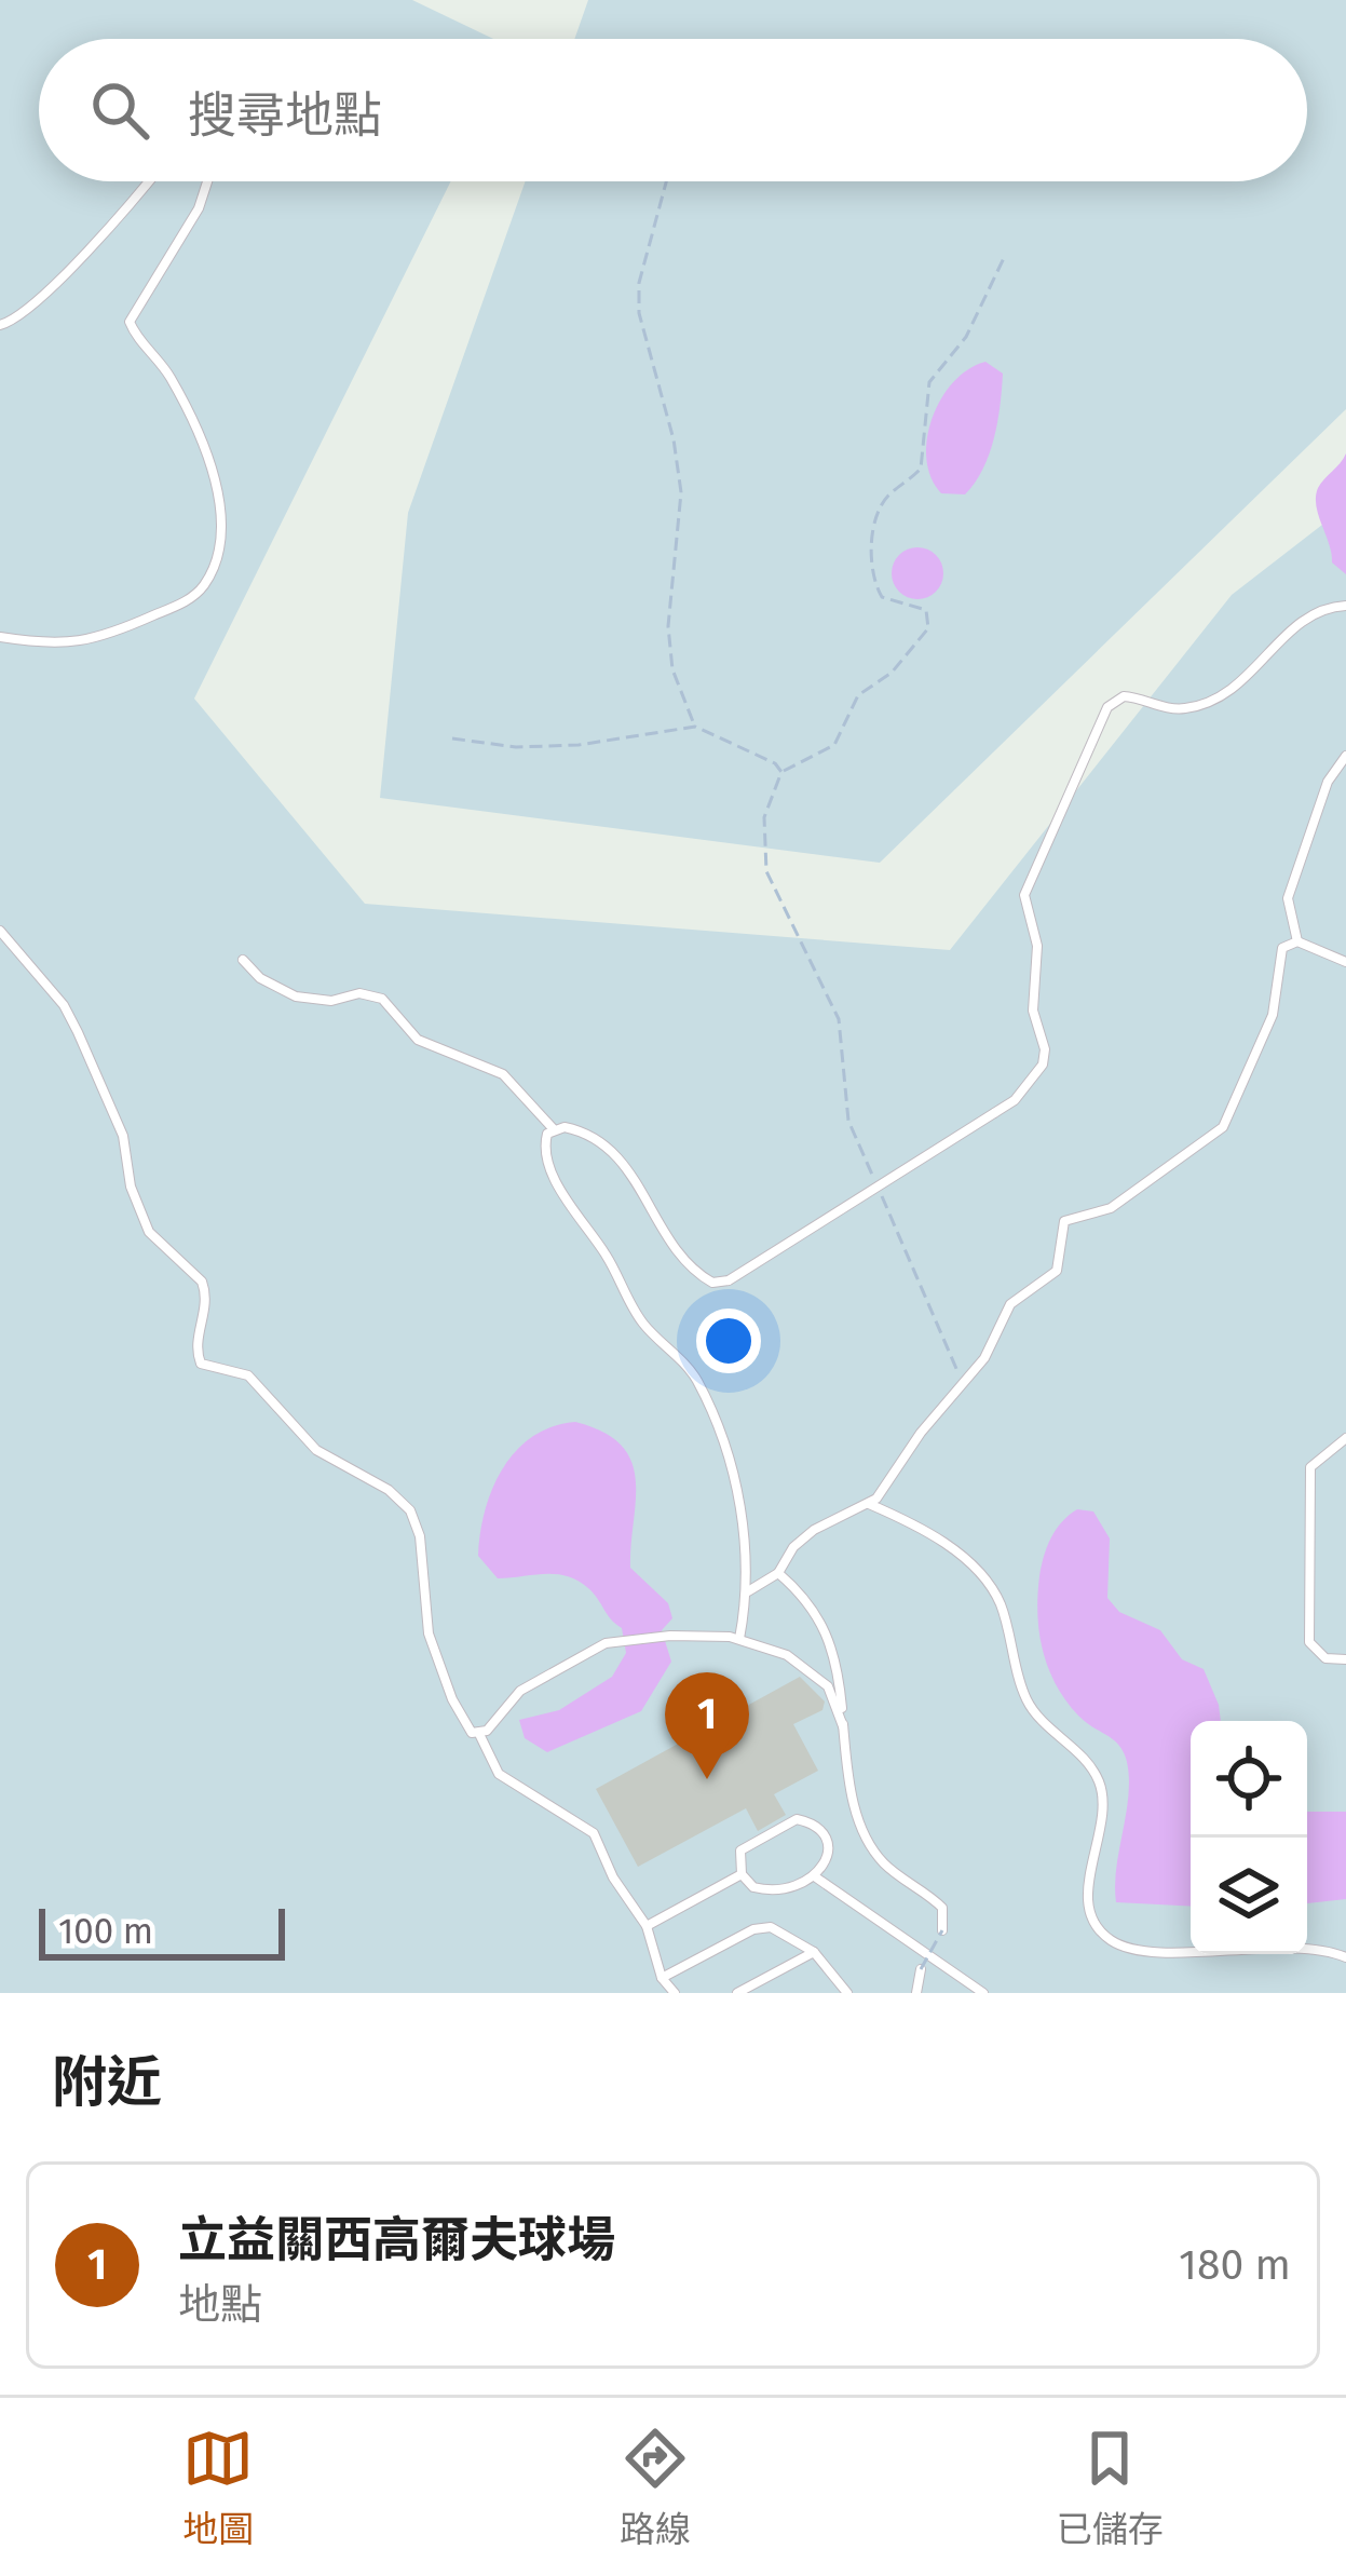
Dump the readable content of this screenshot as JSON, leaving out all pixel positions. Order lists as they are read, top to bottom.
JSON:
{
  "scale_bar": "100 m",
  "page": {
    "search": "搜尋地點",
    "pins": "1",
    "scale": "100 m",
    "heading": "附近",
    "list": [
      {
        "mark": "1",
        "name": "立益關西高爾夫球場",
        "note": "地點",
        "value": "180 m"
      }
    ],
    "nav": ["地圖", "路線", "已儲存"]
  }
}
